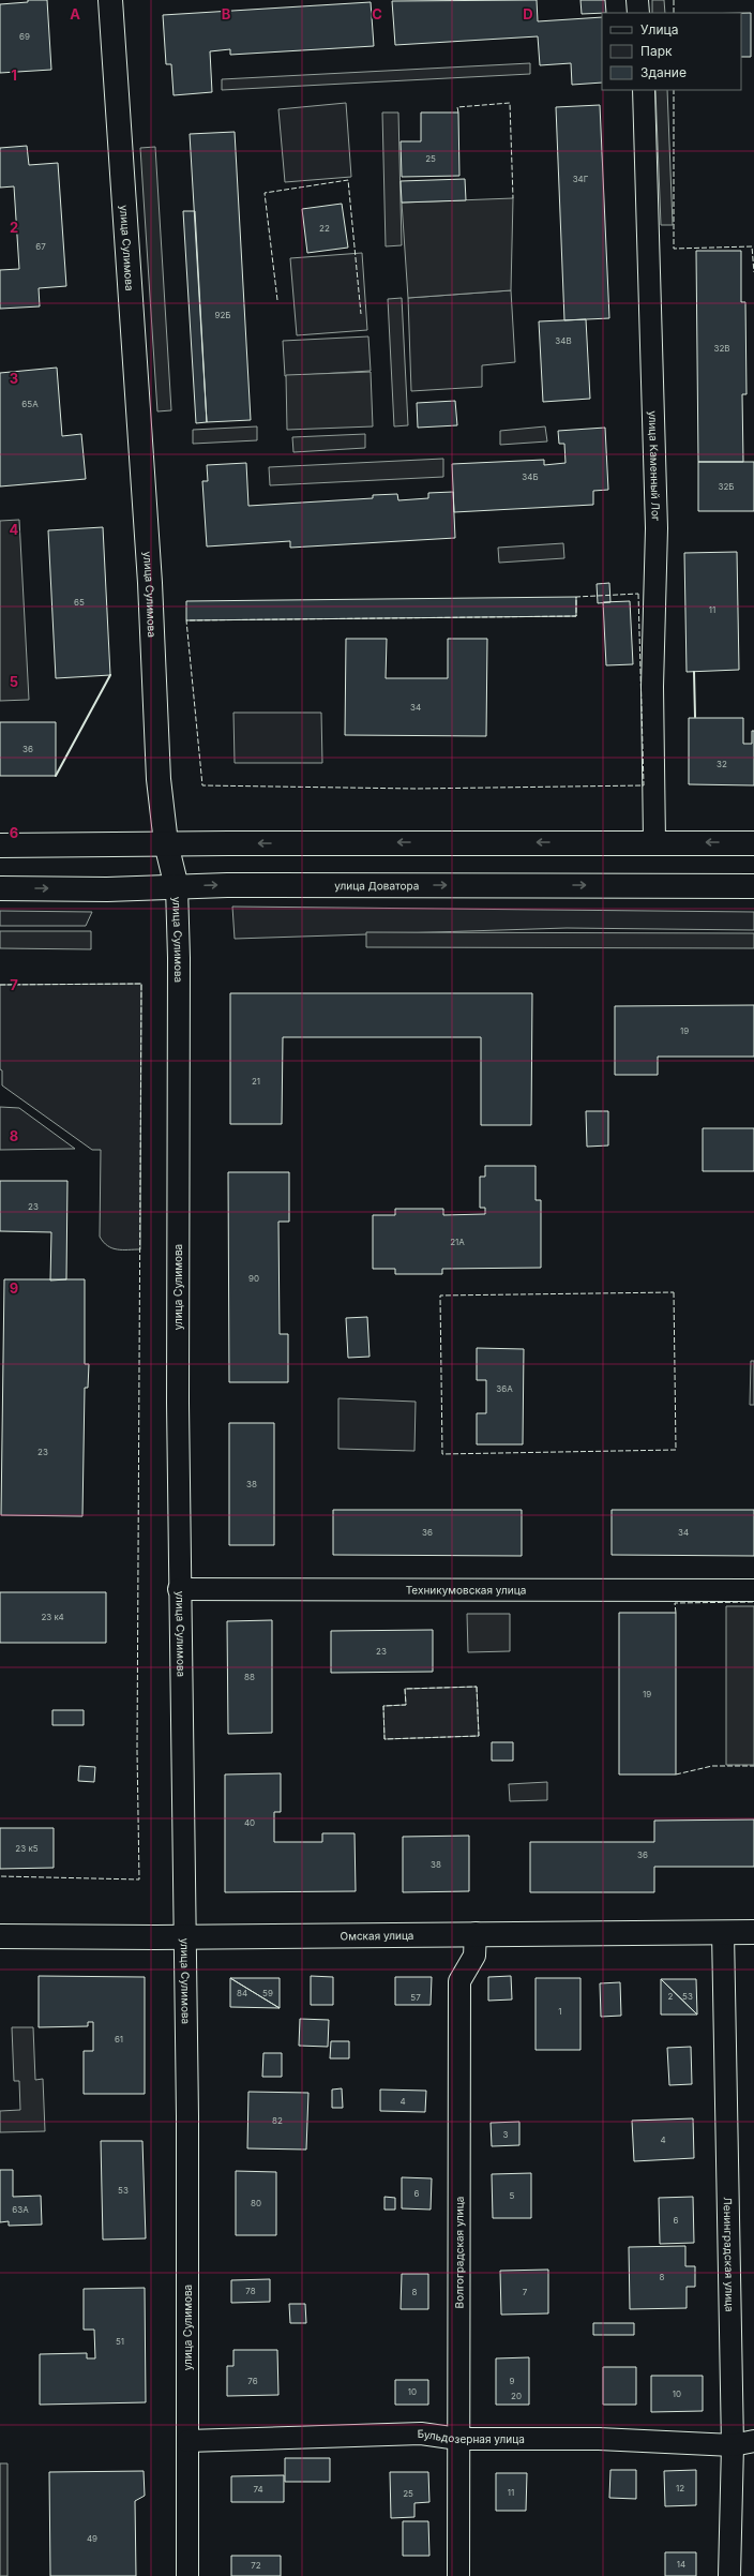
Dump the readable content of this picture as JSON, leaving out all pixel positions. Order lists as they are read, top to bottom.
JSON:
{
  "streets": {
    "street": [
      "улица Сулимова",
      "улица Каменный Лог",
      "улица Доватора",
      "Техникумовская улица",
      "Омская улица",
      "Волгоградская улица",
      "Ленинградская улица",
      "Бульдозерная улица"
    ]
  },
  "crossings": [
    ["улица Сулимова", "улица Доватора"],
    ["улица Сулимова", "Техникумовская улица"],
    ["улица Сулимова", "Омская улица"],
    ["улица Сулимова", "Бульдозерная улица"],
    ["Омская улица", "Волгоградская улица"],
    ["Омская улица", "Ленинградская улица"],
    ["Волгоградская улица", "Бульдозерная улица"],
    ["Ленинградская улица", "Бульдозерная улица"]
  ],
  "house_numbers": [
    "69",
    "25",
    "34Г",
    "22",
    "67",
    "92Б",
    "34В",
    "32В",
    "65А",
    "34Б",
    "32Б",
    "65",
    "11",
    "34",
    "36",
    "32",
    "19",
    "21",
    "23",
    "21А",
    "90",
    "36А",
    "23",
    "38",
    "36",
    "34",
    "23 к4",
    "23",
    "88",
    "19",
    "40",
    "23 к5",
    "36",
    "38",
    "84",
    "59",
    "2",
    "53",
    "57",
    "1",
    "61",
    "4",
    "82",
    "3",
    "4",
    "53",
    "6",
    "5",
    "80",
    "63А",
    "6",
    "8",
    "78",
    "8",
    "7",
    "51",
    "76",
    "9",
    "10",
    "10",
    "20",
    "12",
    "74",
    "11",
    "25",
    "49",
    "14",
    "72"
  ],
  "legend": ["Улица", "Парк", "Здание"],
  "grid": {
    "columns": [
      "A",
      "B",
      "C",
      "D"
    ],
    "rows": [
      "1",
      "2",
      "3",
      "4",
      "5",
      "6",
      "7",
      "8",
      "9"
    ]
  }
}
